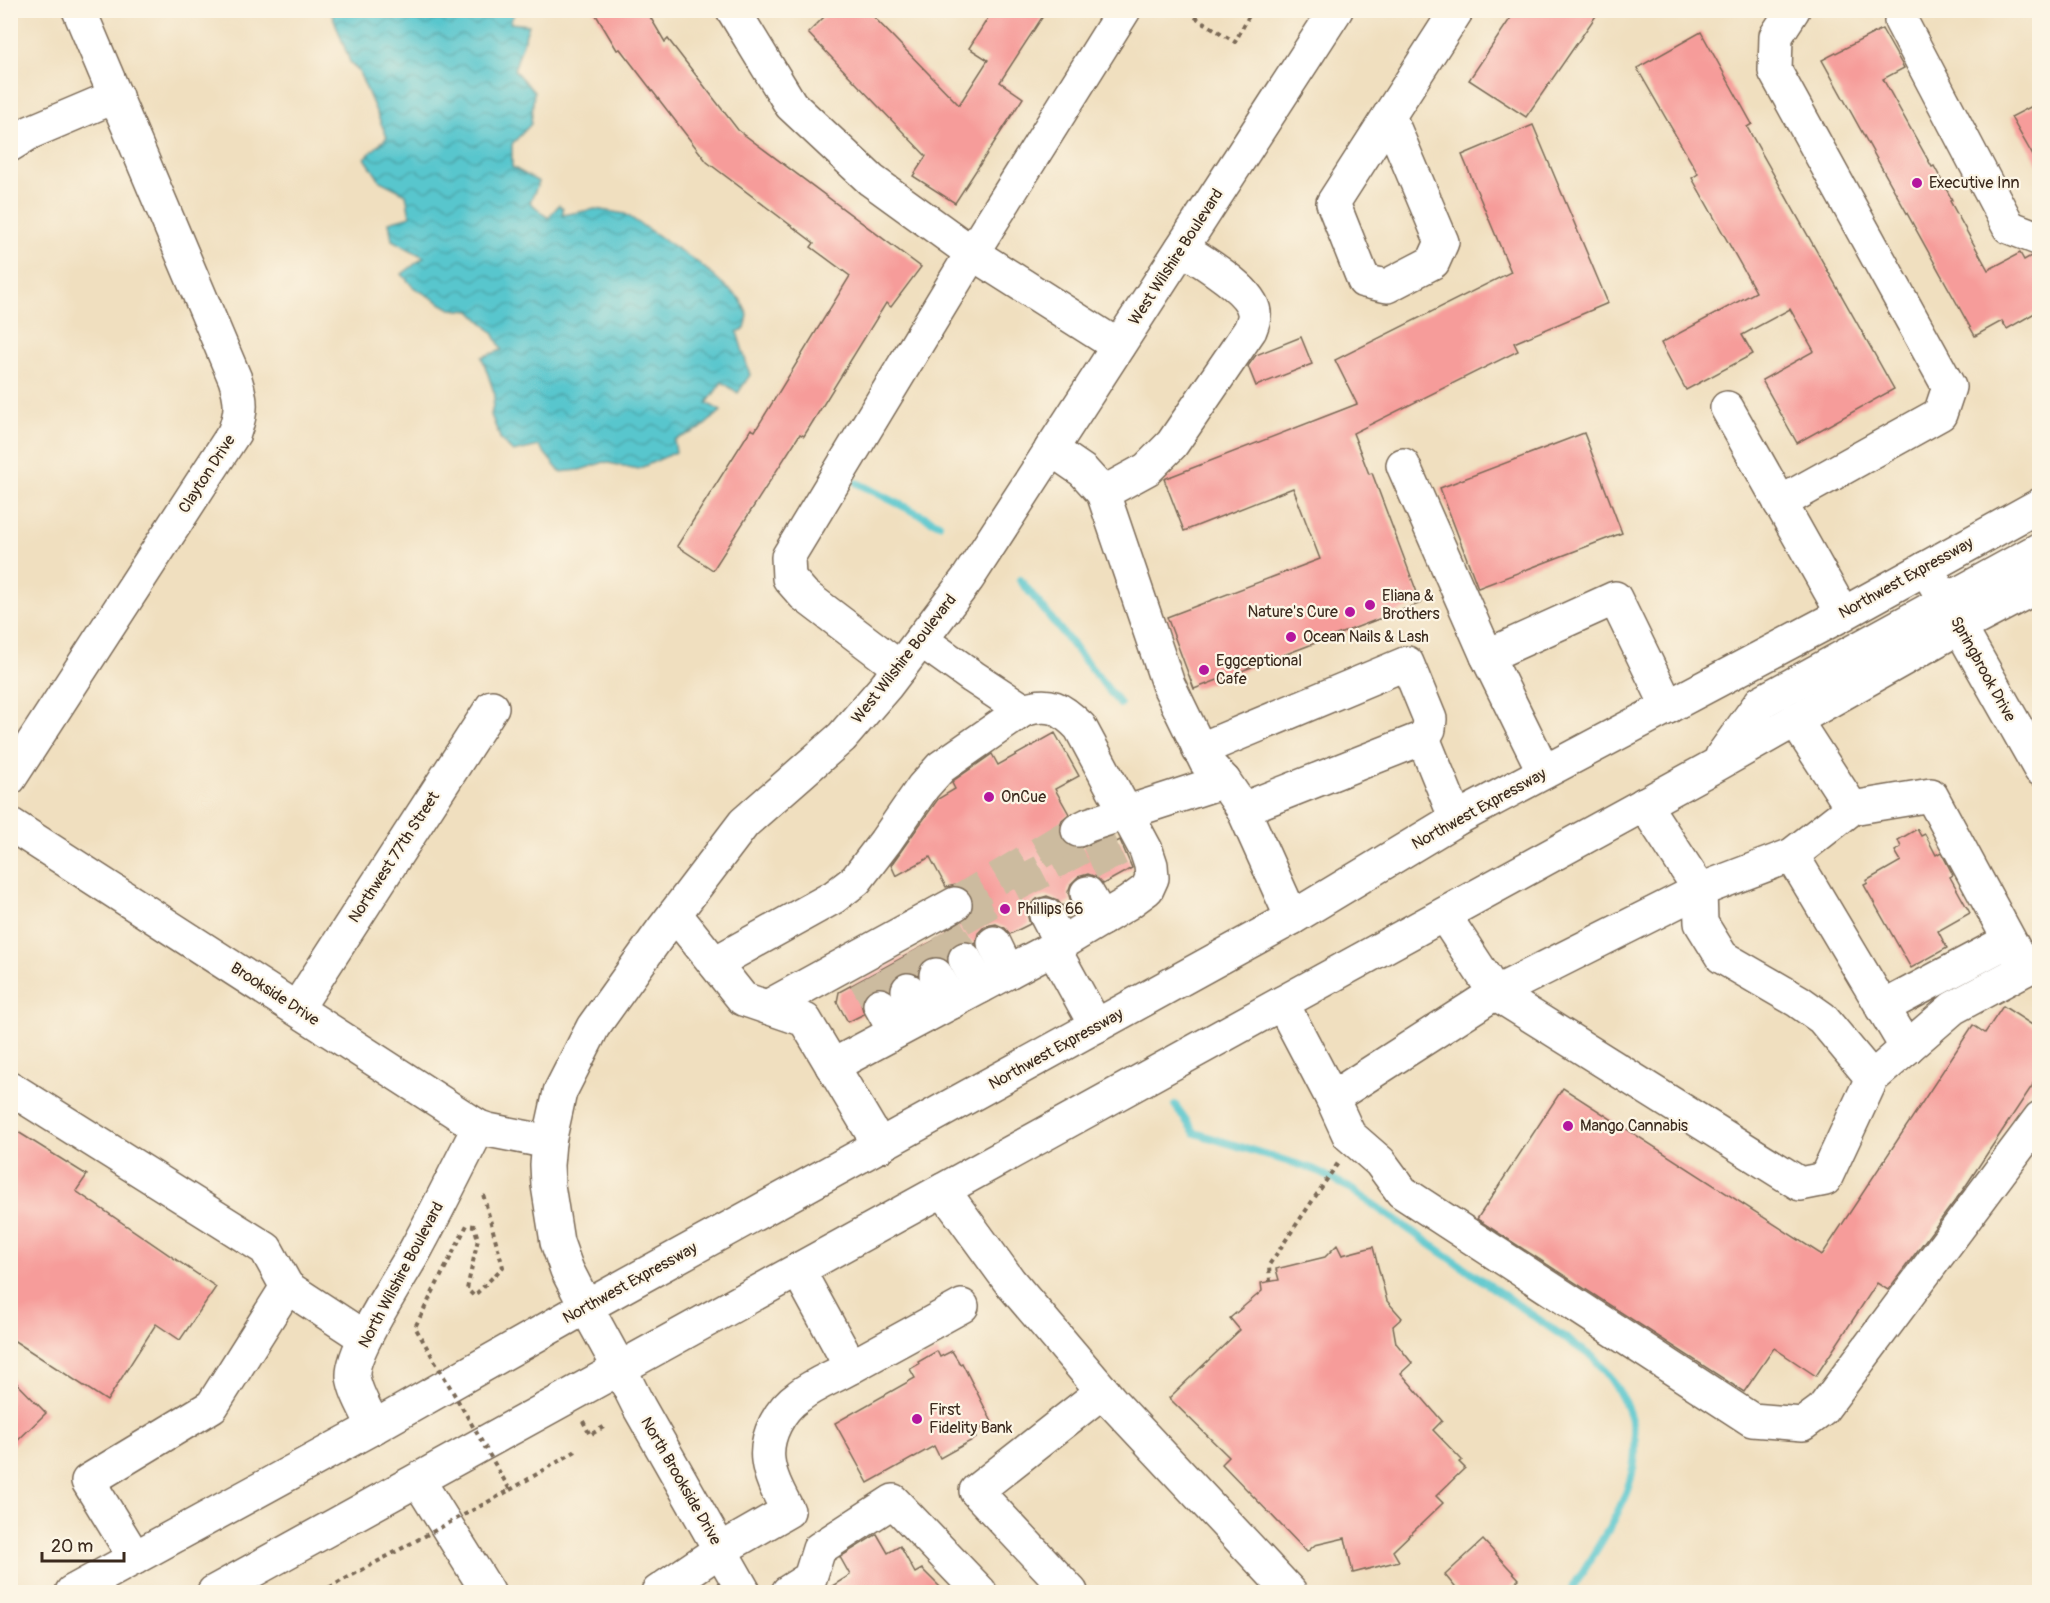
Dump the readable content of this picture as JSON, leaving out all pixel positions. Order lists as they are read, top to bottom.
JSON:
{
  "streets": {
    "main road": [
      "West Wilshire Boulevard",
      "Clayton Drive",
      "Northwest Expressway",
      "Springbrook Drive",
      "Northwest 77th Street",
      "Brookside Drive",
      "North Wilshire Boulevard",
      "North Brookside Drive"
    ]
  },
  "crossings": [
    ["West Wilshire Boulevard", "Northwest Expressway"],
    ["West Wilshire Boulevard", "Brookside Drive"],
    ["West Wilshire Boulevard", "North Brookside Drive"],
    ["Northwest Expressway", "Springbrook Drive"],
    ["Northwest Expressway", "North Wilshire Boulevard"],
    ["Northwest Expressway", "North Brookside Drive"],
    ["Northwest 77th Street", "Brookside Drive"],
    ["Brookside Drive", "North Wilshire Boulevard"]
  ],
  "places": [
    "Executive Inn",
    "Eliana & Brothers",
    "Nature's Cure",
    "Ocean Nails & Lash",
    "Eggceptional Cafe",
    "OnCue",
    "Phillips 66",
    "Mango Cannabis",
    "First Fidelity Bank"
  ],
  "scale_bar": "20 m"
}
